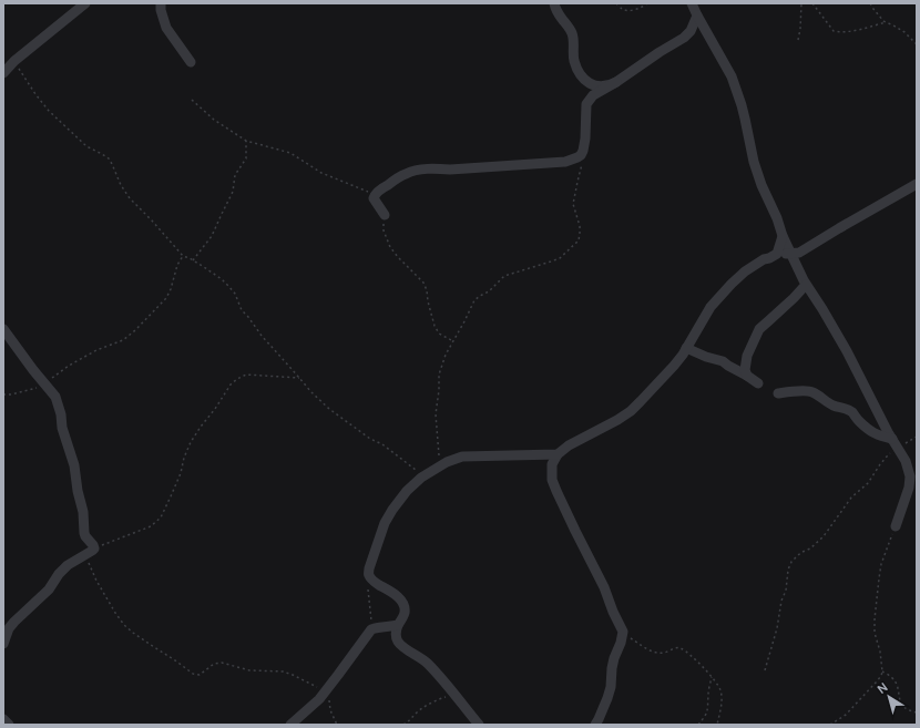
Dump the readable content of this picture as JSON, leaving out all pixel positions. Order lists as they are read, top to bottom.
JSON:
{
  "north": "top left"
}
